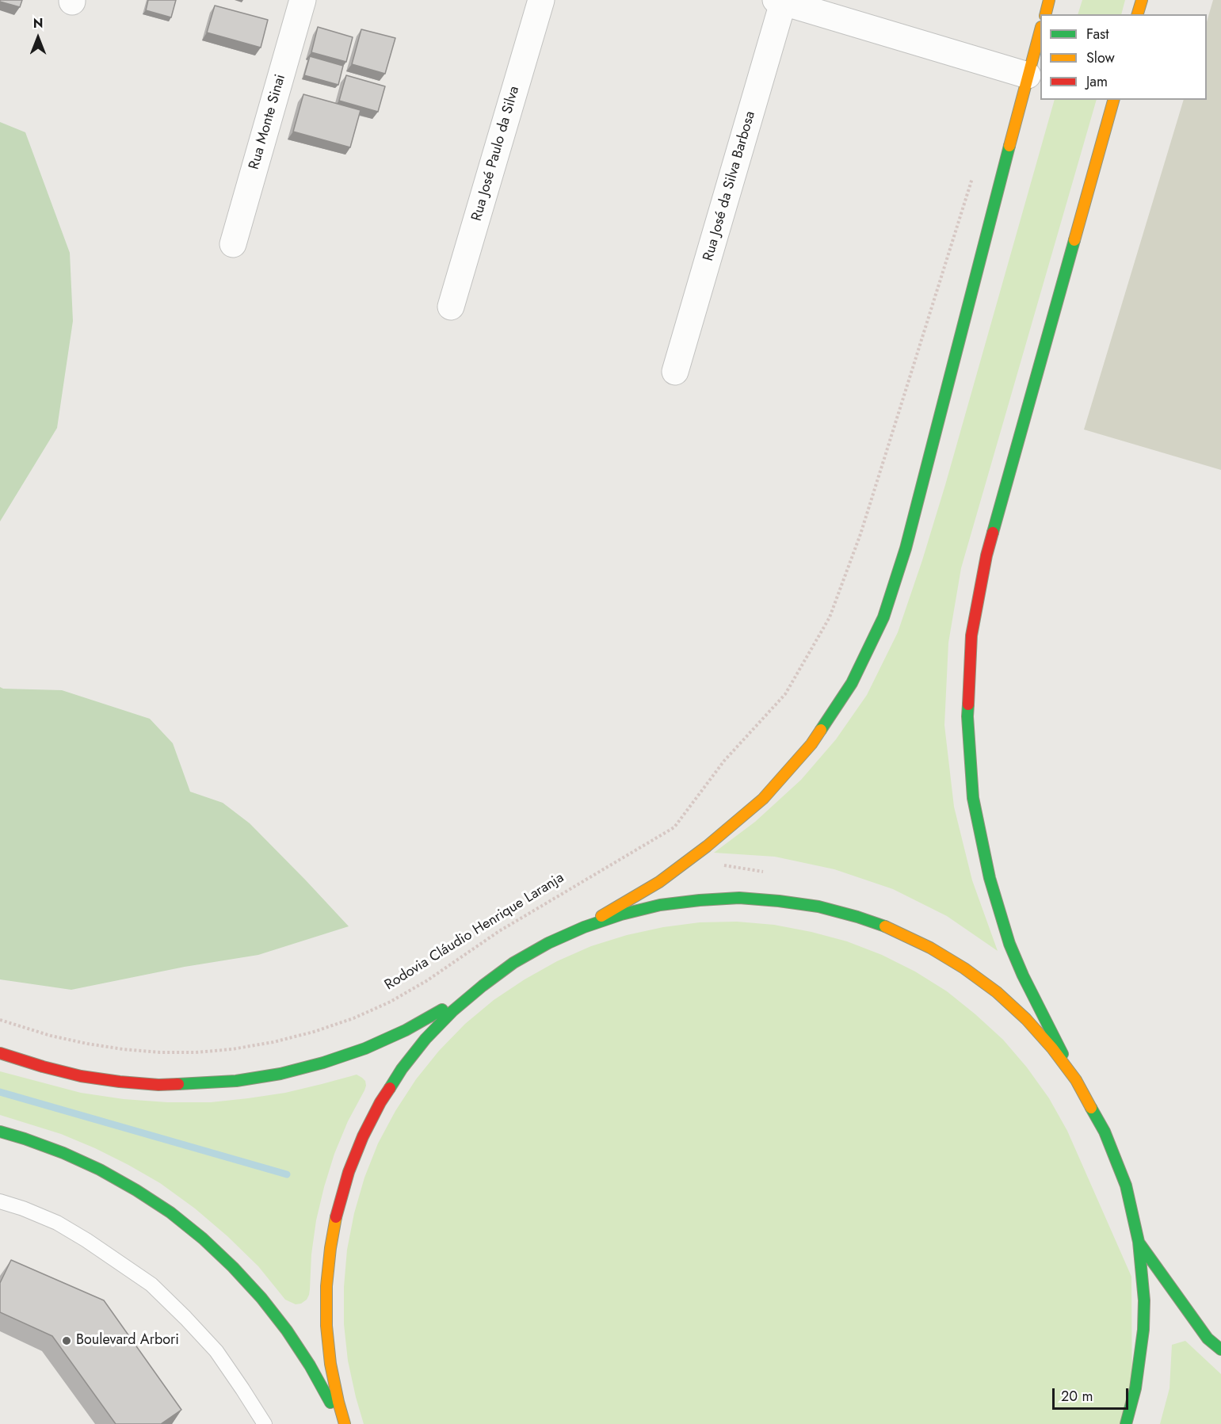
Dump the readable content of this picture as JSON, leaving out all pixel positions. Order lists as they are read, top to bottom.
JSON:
{
  "streets": {
    "street": ["Rua Monte Sinai", "Rua José Paulo da Silva", "Rua José da Silva Barbosa"],
    "path": ["Rodovia Cláudio Henrique Laranja"]
  },
  "places": ["Boulevard Arbori"],
  "legend": ["Fast", "Slow", "Jam"],
  "scale_bar": "20 m",
  "north": "top"
}
